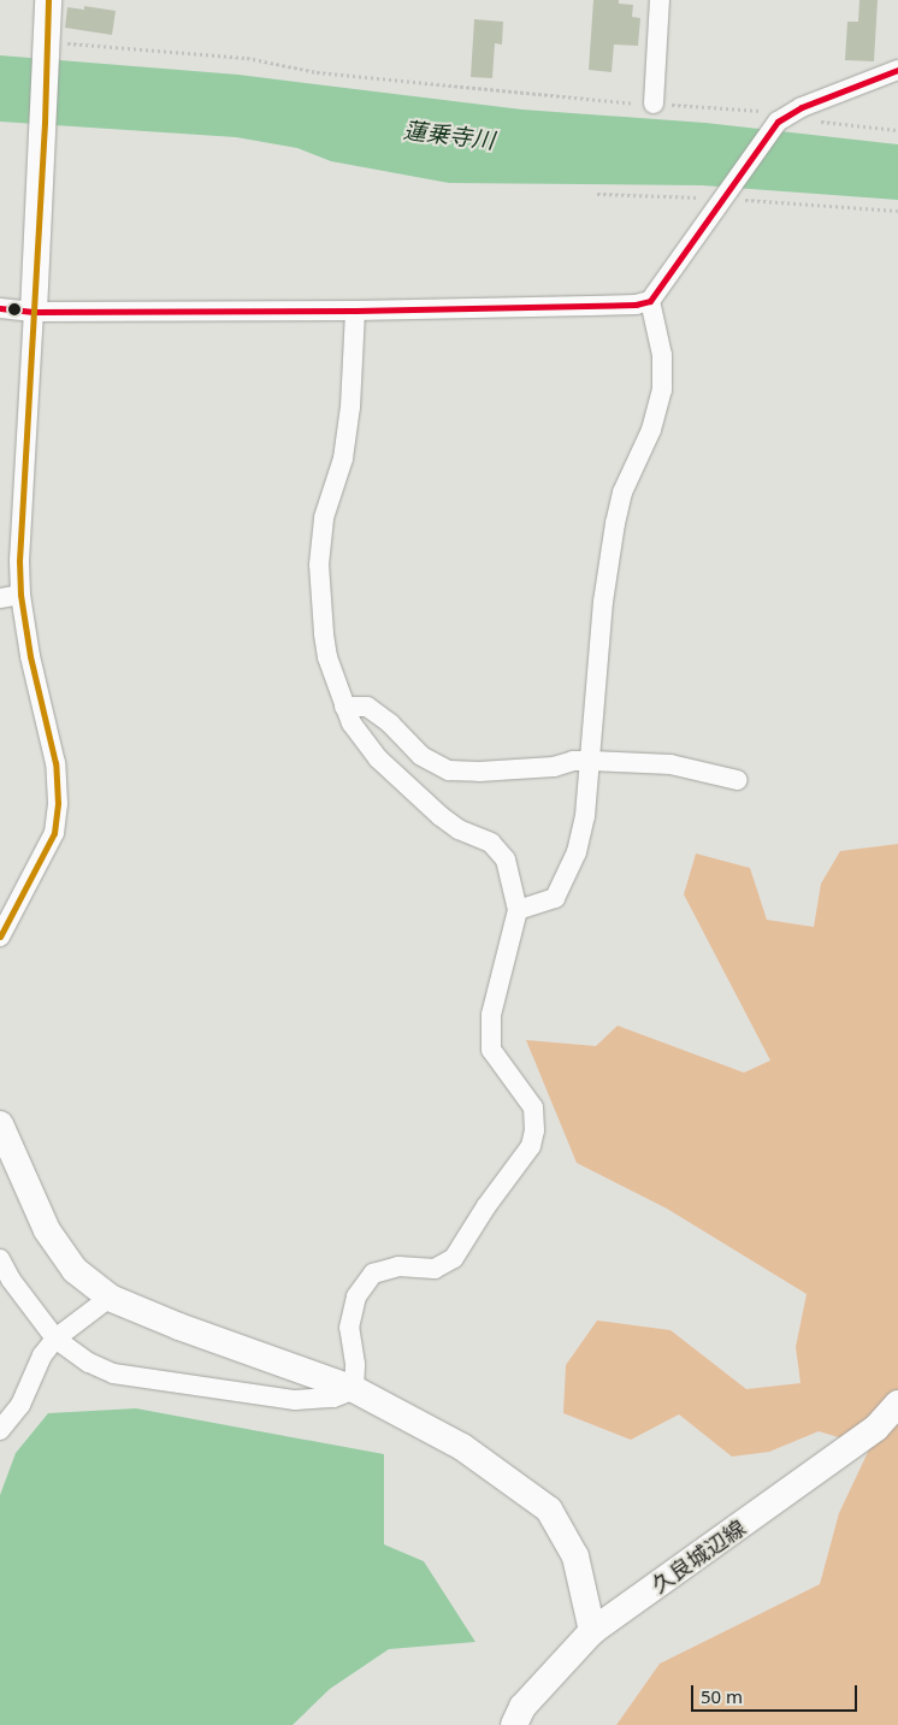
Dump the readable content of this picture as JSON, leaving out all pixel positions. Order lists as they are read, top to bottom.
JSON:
{
  "streets": {
    "street": ["久良城辺線"]
  },
  "water": ["蓮乗寺川"],
  "scale_bar": "50 m"
}
